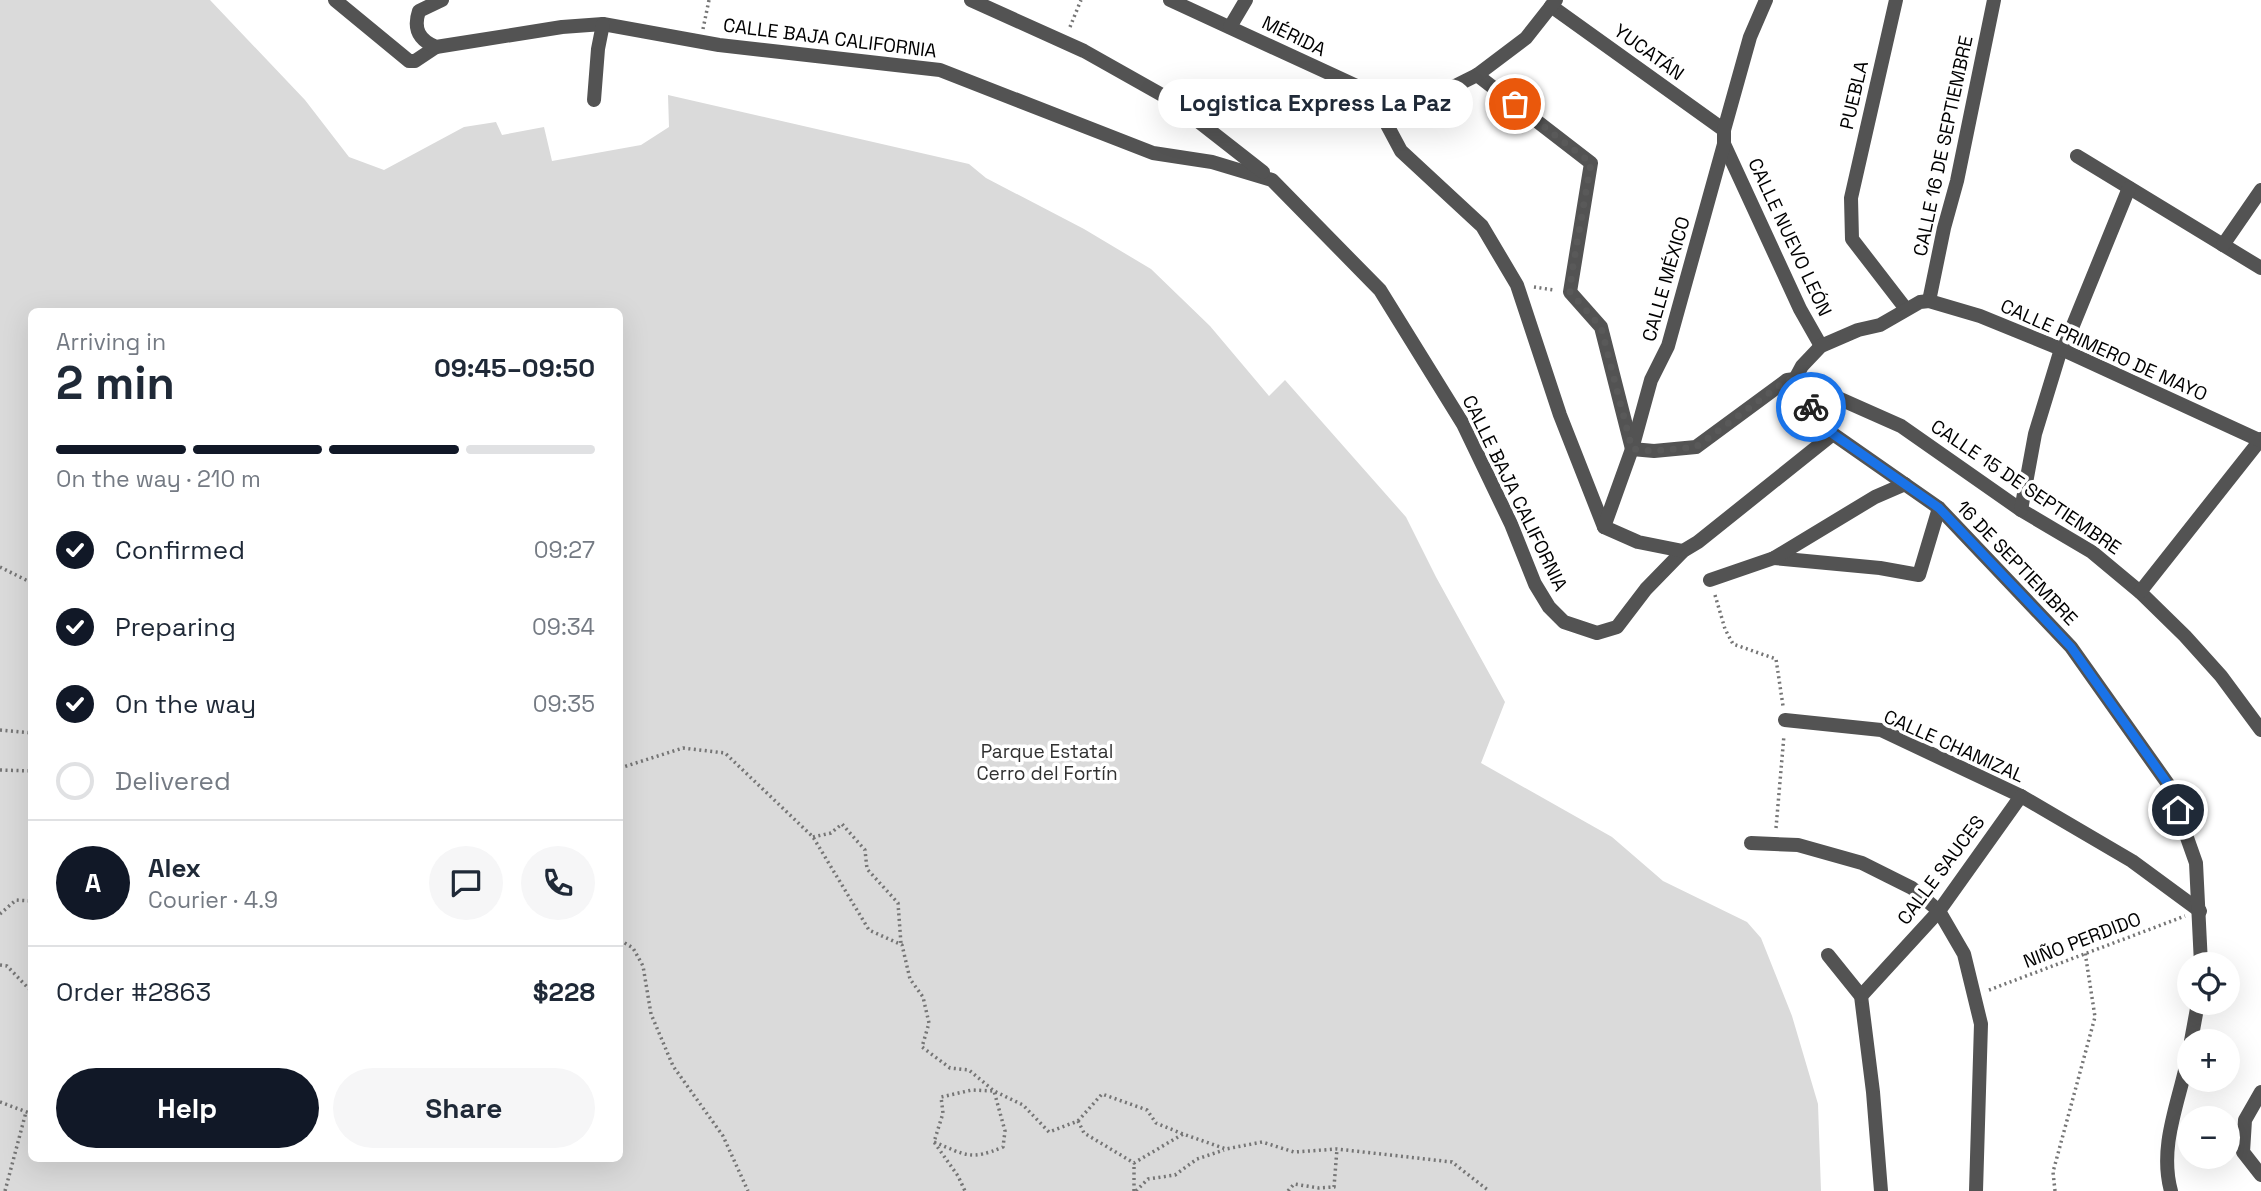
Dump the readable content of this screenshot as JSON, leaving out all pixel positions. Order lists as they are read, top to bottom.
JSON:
{
  "streets": {
    "street": [
      "MÉRIDA",
      "CALLE BAJA CALIFORNIA",
      "YUCATÁN",
      "PUEBLA",
      "CALLE 16 DE SEPTIEMBRE",
      "CALLE NUEVO LEÓN",
      "CALLE MÉXICO",
      "CALLE PRIMERO DE MAYO",
      "CALLE 15 DE SEPTIEMBRE",
      "16 DE SEPTIEMBRE",
      "CALLE CHAMIZAL",
      "CALLE SAUCES"
    ],
    "path": ["NIÑO PERDIDO"]
  },
  "crossings": [
    ["MÉRIDA", "CALLE MÉXICO"],
    ["CALLE BAJA CALIFORNIA", "16 DE SEPTIEMBRE"],
    ["YUCATÁN", "CALLE NUEVO LEÓN"],
    ["YUCATÁN", "CALLE MÉXICO"],
    ["CALLE 16 DE SEPTIEMBRE", "CALLE PRIMERO DE MAYO"],
    ["CALLE NUEVO LEÓN", "CALLE MÉXICO"],
    ["CALLE 15 DE SEPTIEMBRE", "16 DE SEPTIEMBRE"],
    ["16 DE SEPTIEMBRE", "CALLE CHAMIZAL"],
    ["16 DE SEPTIEMBRE", "NIÑO PERDIDO"],
    ["CALLE CHAMIZAL", "CALLE SAUCES"],
    ["CALLE CHAMIZAL", "NIÑO PERDIDO"]
  ],
  "parks": ["Parque Estatal Cerro del Fortín"],
  "places": ["Logistica Express La Paz"],
  "page": {
    "bubble": "Logistica Express La Paz",
    "heading": ["2 min", "Arriving in", "09:45–09:50"],
    "panel": [
      "Alex",
      "Courier · 4.9",
      "Order #2863",
      "$228"
    ],
    "bar": "On the way · 210 m",
    "list": [
      ["Confirmed", "09:27"],
      ["Preparing", "09:34"],
      ["On the way", "09:35"],
      "Delivered"
    ],
    "round": "A",
    "map_buttons": ["+", "−"],
    "buttons": ["Help", "Share"]
  }
}
